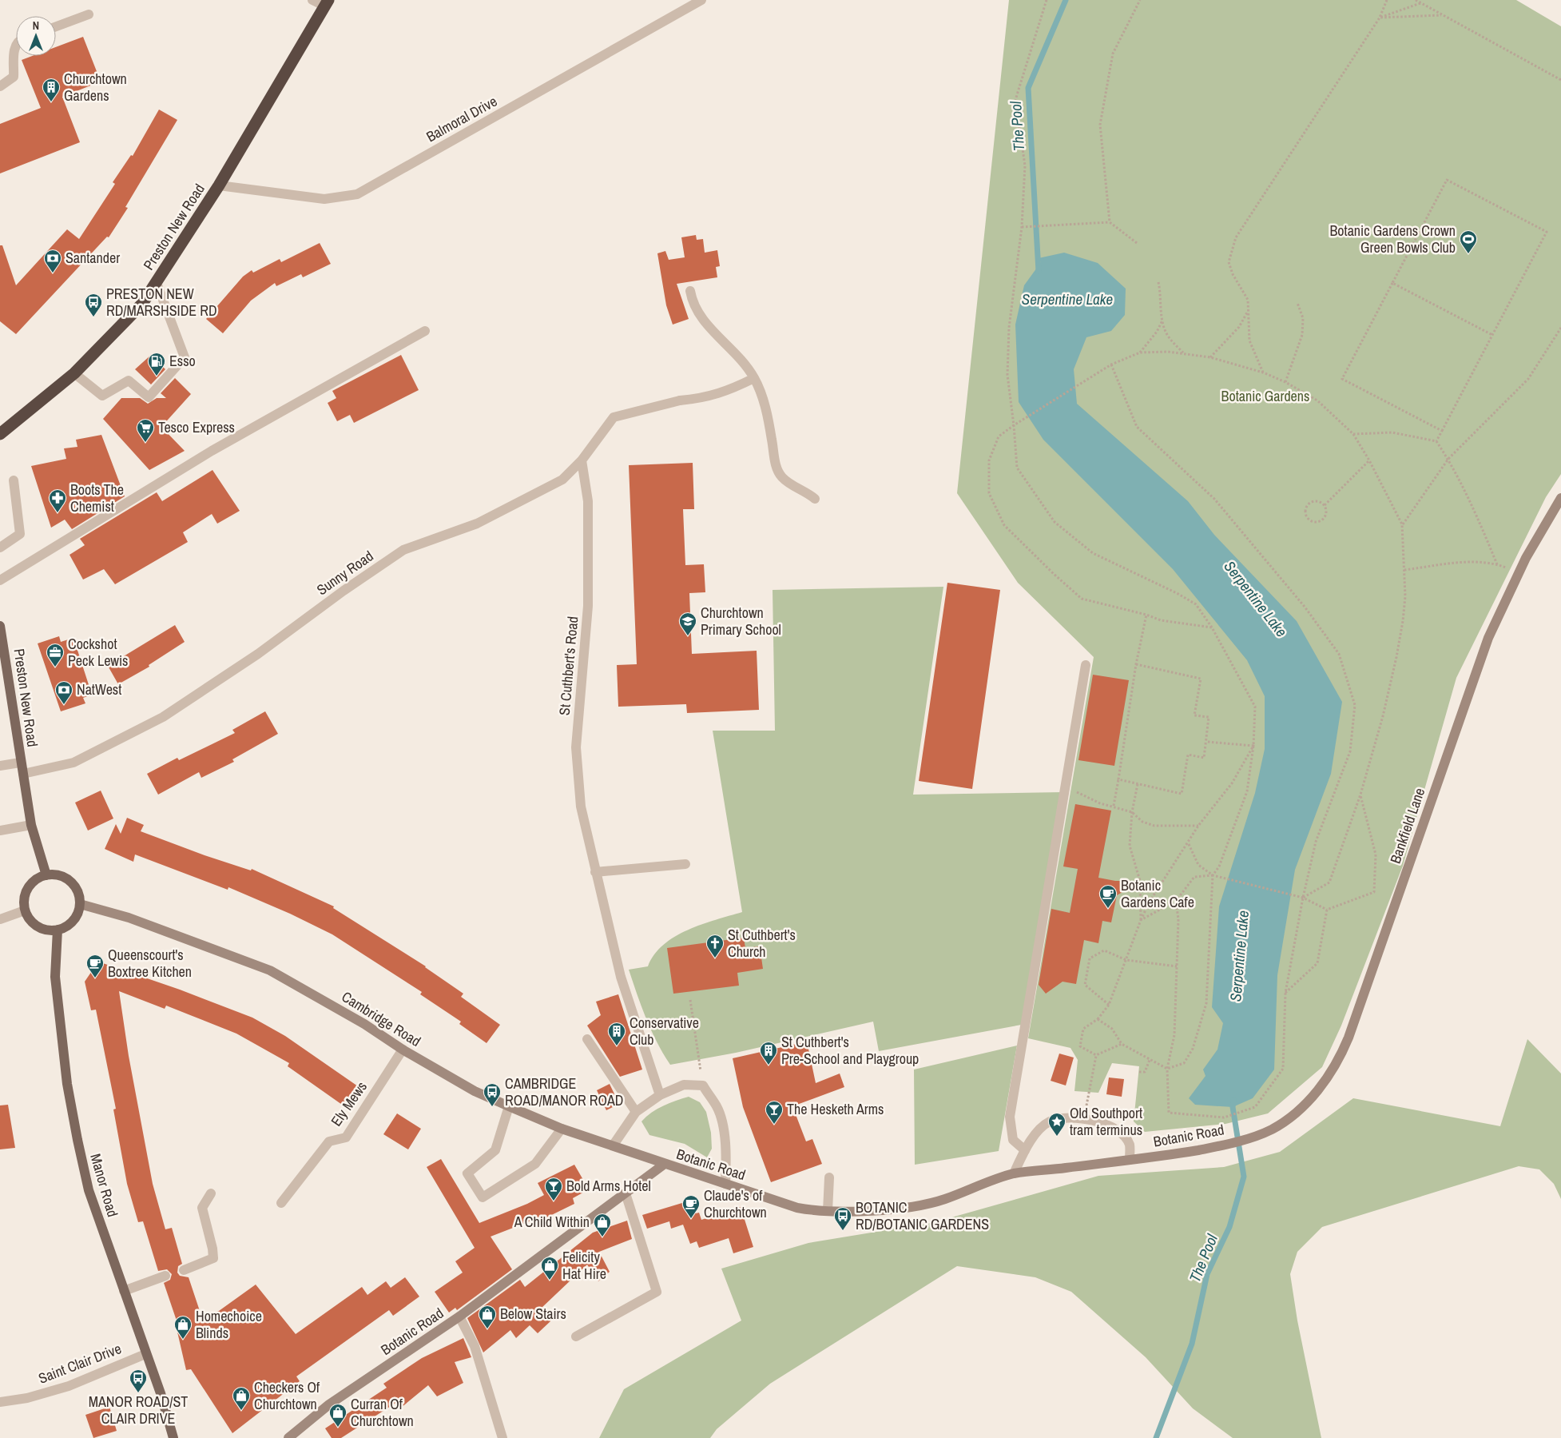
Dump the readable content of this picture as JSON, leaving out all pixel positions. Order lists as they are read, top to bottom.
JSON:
{
  "streets": {
    "highway": ["Preston New Road"],
    "main road": [
      "Bankfield Lane",
      "Cambridge Road",
      "Botanic Road",
      "Manor Road"
    ],
    "street": [
      "Balmoral Drive",
      "Sunny Road",
      "St Cuthbert's Road",
      "Ely Mews",
      "Saint Clair Drive"
    ]
  },
  "crossings": [
    ["Balmoral Drive", "Preston New Road"],
    ["Preston New Road", "Sunny Road"],
    ["Sunny Road", "St Cuthbert's Road"],
    ["Bankfield Lane", "Botanic Road"],
    ["Cambridge Road", "Ely Mews"],
    ["Cambridge Road", "Botanic Road"],
    ["Cambridge Road", "Manor Road"],
    ["Manor Road", "Saint Clair Drive"]
  ],
  "water": ["The Pool", "Serpentine Lake"],
  "parks": ["Botanic Gardens"],
  "places": {
    "building": ["Churchtown Gardens", "Conservative Club", "St Cuthbert's Pre-School and Playgroup"],
    "sports": ["Botanic Gardens Crown Green Bowls Club"],
    "bank": ["Santander", "NatWest"],
    "bus stop": [
      "PRESTON NEW RD/MARSHSIDE RD",
      "CAMBRIDGE ROAD/MANOR ROAD",
      "BOTANIC RD/BOTANIC GARDENS",
      "MANOR ROAD/ST CLAIR DRIVE"
    ],
    "fuel station": ["Esso"],
    "supermarket": ["Tesco Express"],
    "pharmacy": ["Boots The Chemist"],
    "school or university": ["Churchtown Primary School"],
    "office": ["Cockshot Peck Lewis"],
    "cafe": ["Botanic Gardens Cafe", "Queenscourt's Boxtree Kitchen", "Claude's of Churchtown"],
    "church": ["St Cuthbert's Church"],
    "bar": ["The Hesketh Arms", "Bold Arms Hotel"],
    "place": ["Old Southport tram terminus"],
    "shop": [
      "A Child Within",
      "Felicity Hat Hire",
      "Below Stairs",
      "Homechoice Blinds",
      "Checkers Of Churchtown",
      "Curran Of Churchtown"
    ]
  },
  "north": "top"
}
